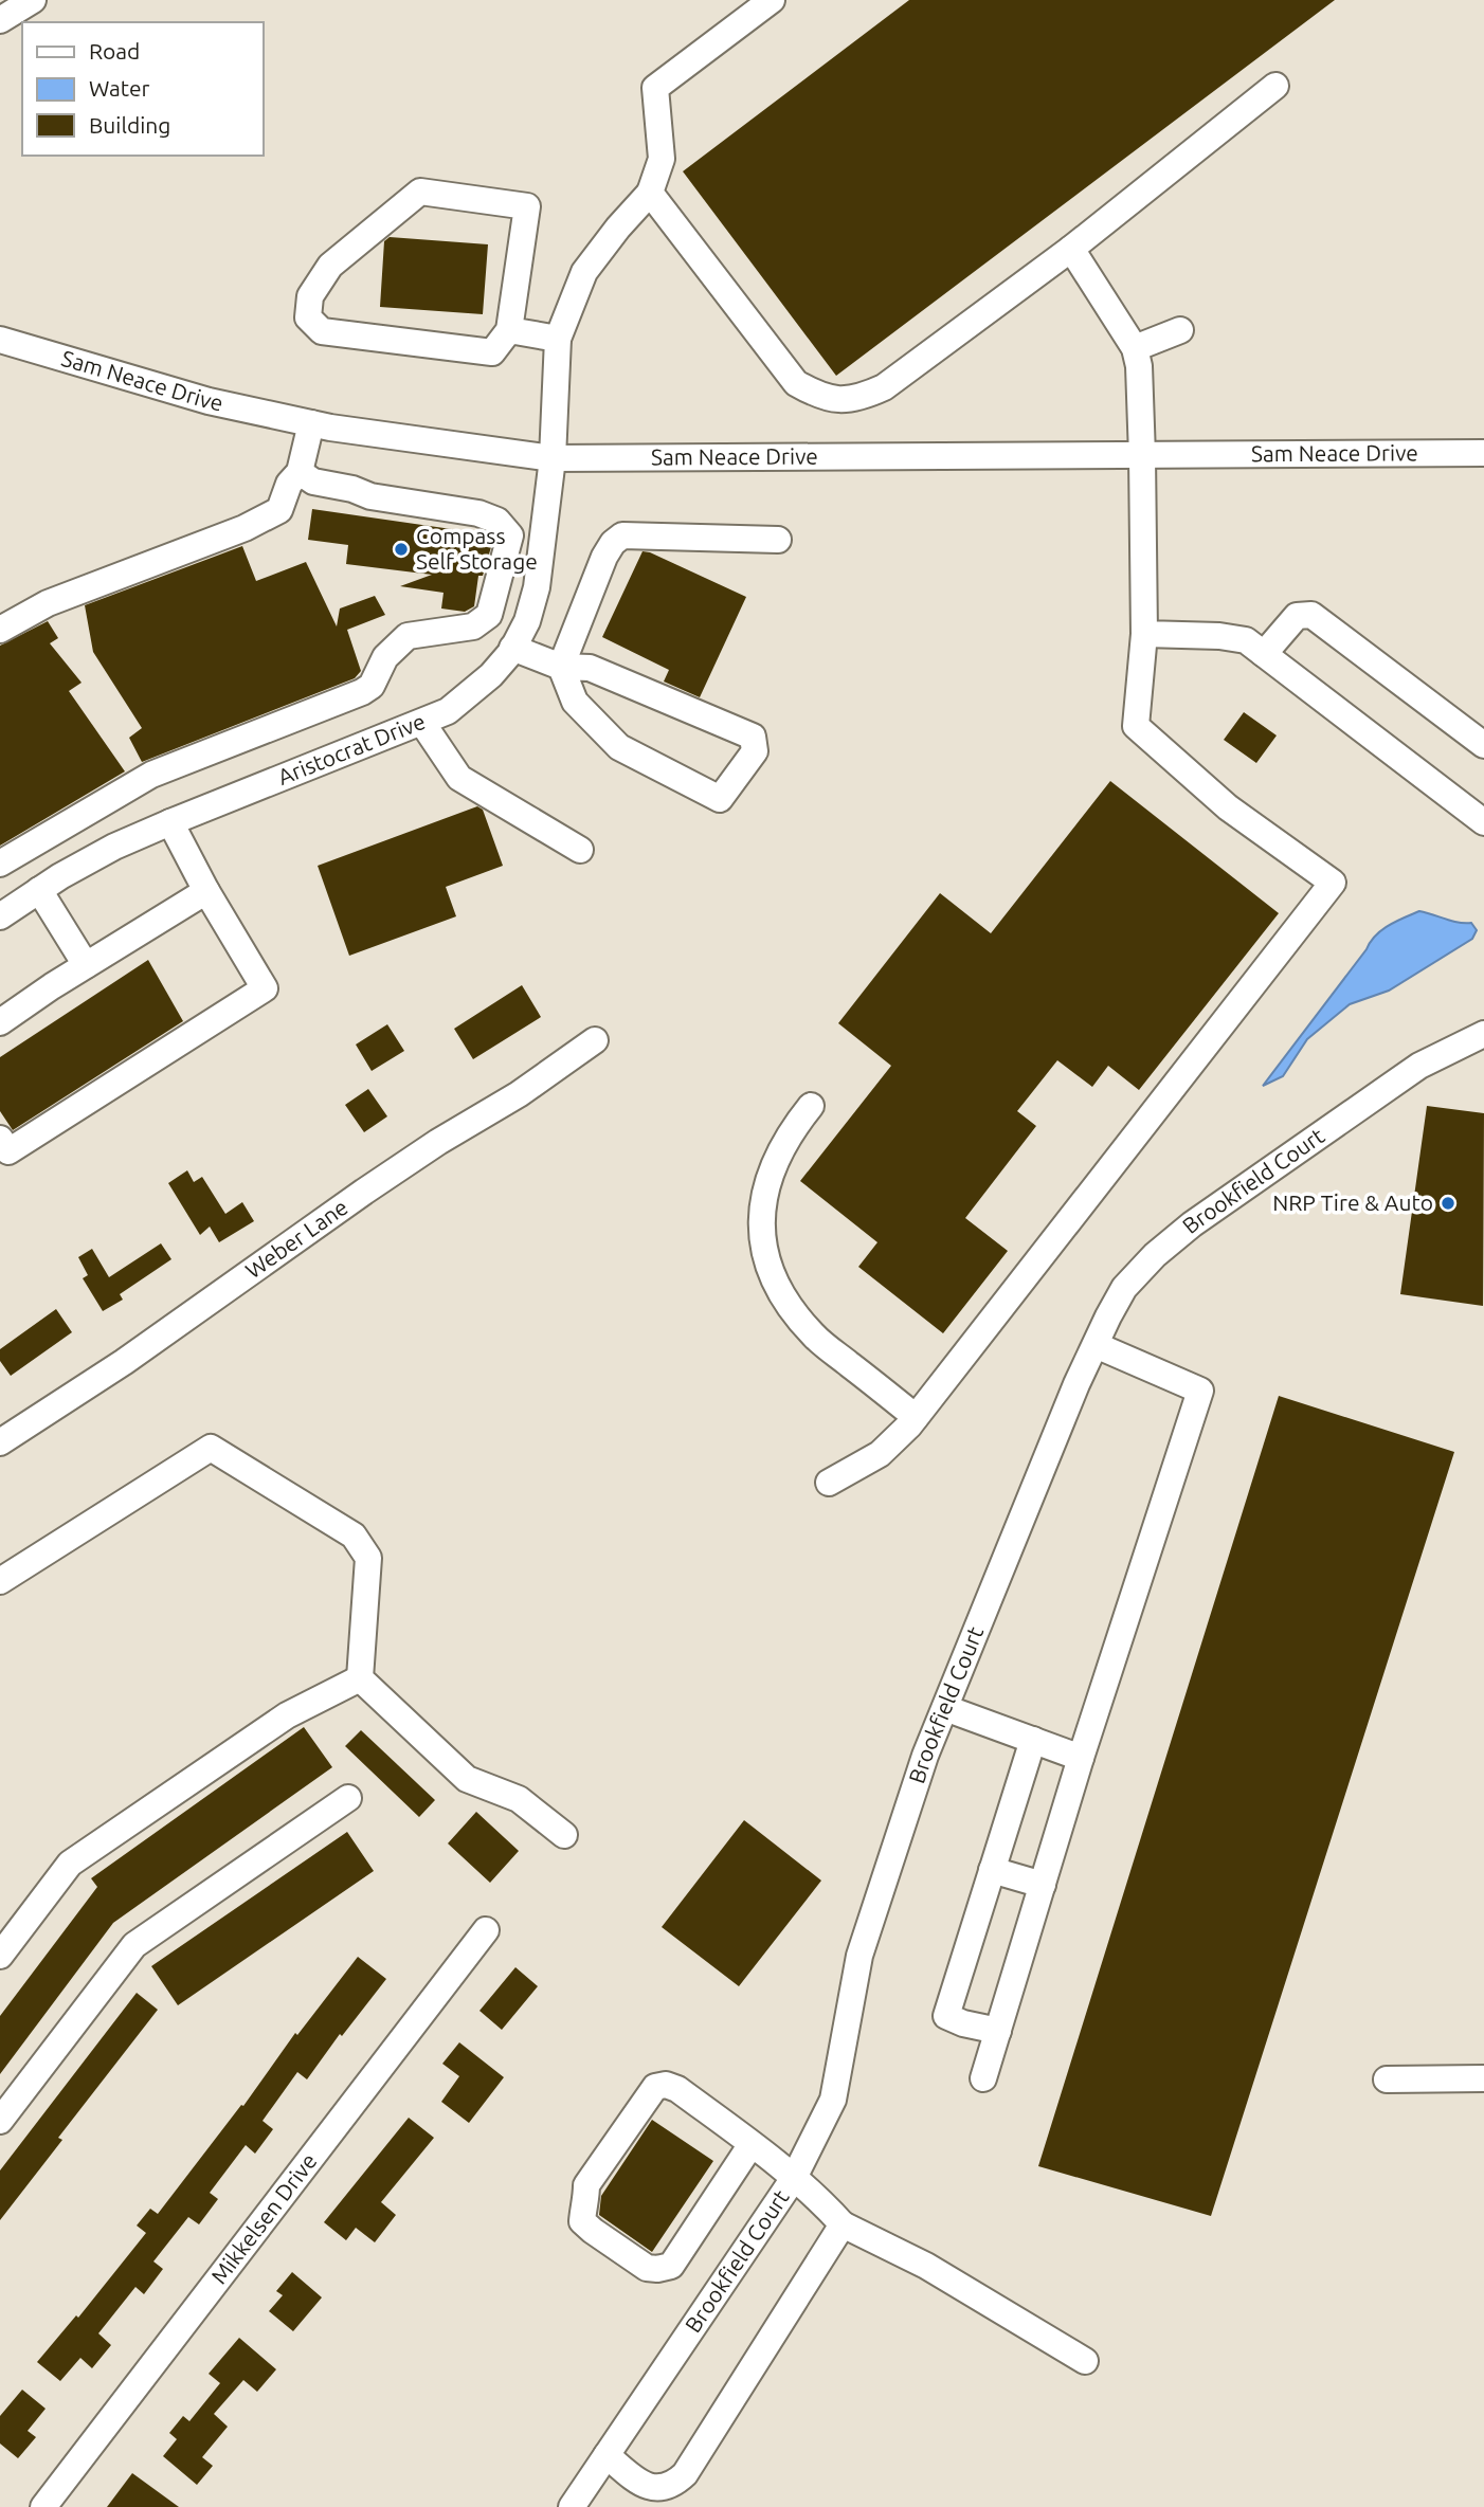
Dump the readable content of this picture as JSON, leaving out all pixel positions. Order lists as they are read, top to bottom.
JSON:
{
  "streets": {
    "street": [
      "Sam Neace Drive",
      "Aristocrat Drive",
      "Brookfield Court",
      "Weber Lane",
      "Mikkelsen Drive"
    ]
  },
  "crossings": [
    ["Sam Neace Drive", "Aristocrat Drive"]
  ],
  "places": ["Compass Self Storage", "NRP Tire & Auto"],
  "legend": ["Road", "Water", "Building"]
}
